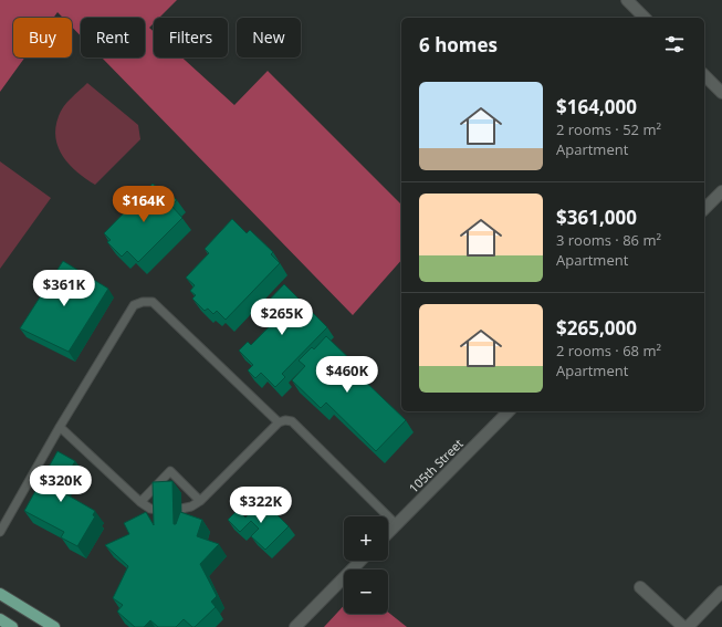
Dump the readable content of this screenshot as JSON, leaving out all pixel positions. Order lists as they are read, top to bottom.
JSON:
{
  "streets": {
    "street": ["105th Street"]
  },
  "page": {
    "chip": [
      "Buy",
      "Rent",
      "Filters",
      "New"
    ],
    "heading": "6 homes",
    "list": [
      {
        "name": "$164,000",
        "note": "2 rooms · 52 m² · Apartment"
      },
      {
        "name": "$361,000",
        "note": "3 rooms · 86 m² · Apartment"
      },
      {
        "name": "$265,000",
        "note": "2 rooms · 68 m² · Apartment"
      }
    ],
    "price": [
      "$164K",
      "$361K",
      "$265K",
      "$460K",
      "$320K",
      "$322K"
    ],
    "map_buttons": ["+", "−"]
  }
}
